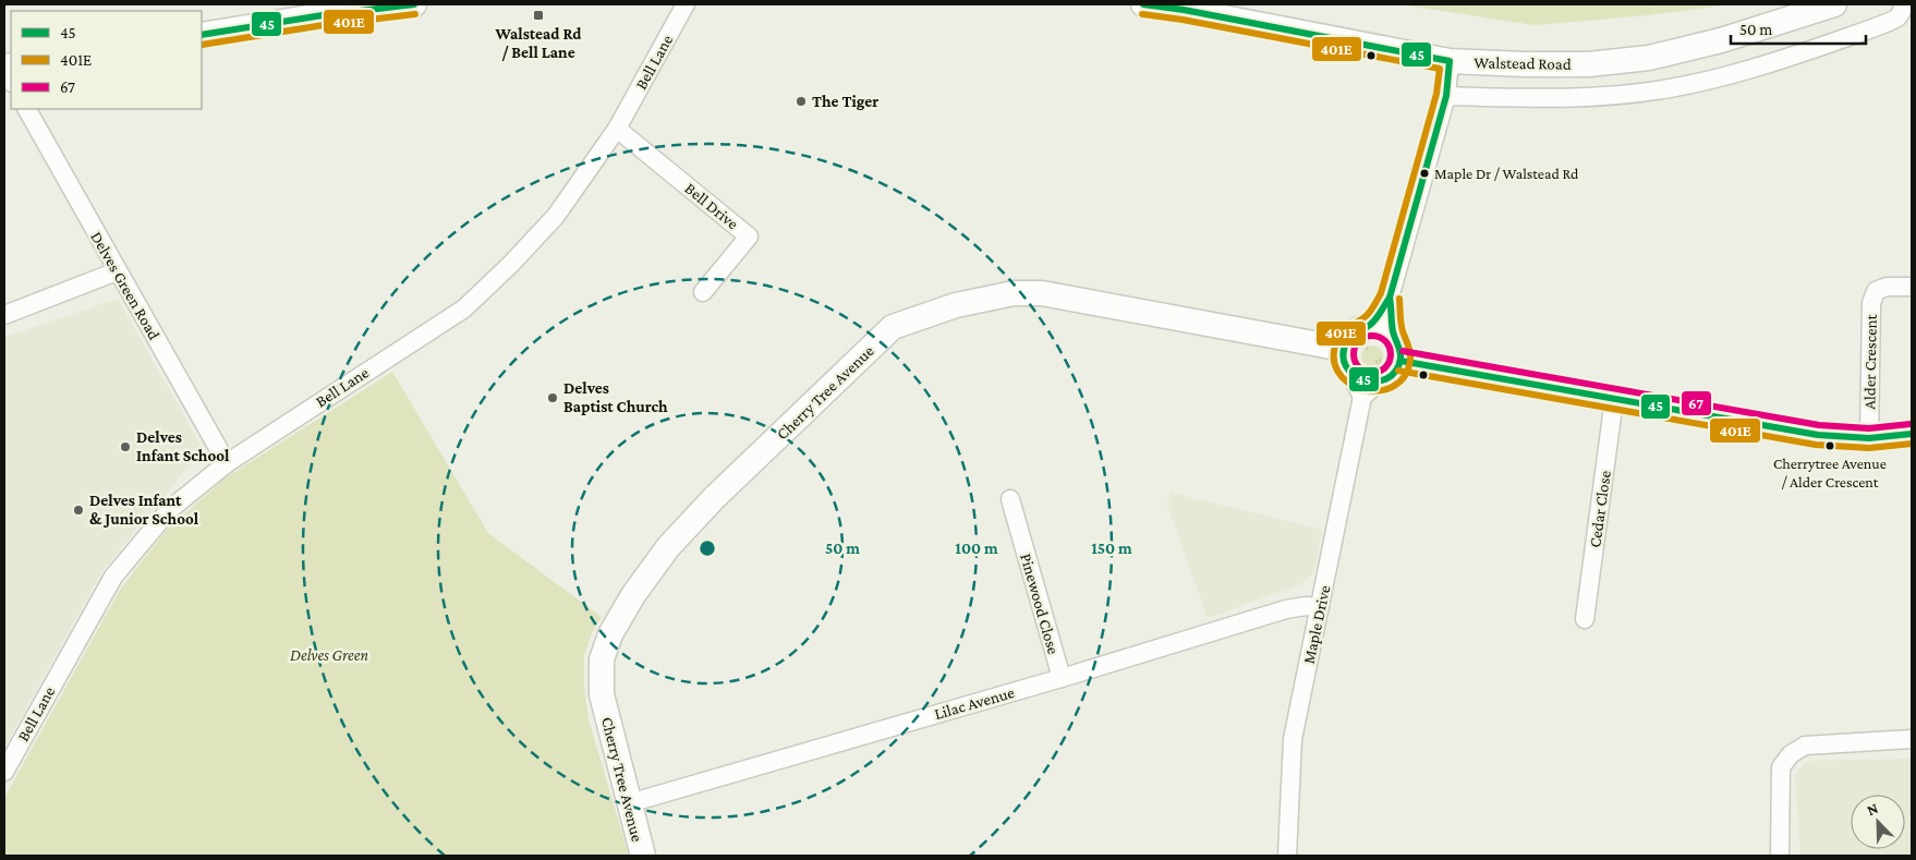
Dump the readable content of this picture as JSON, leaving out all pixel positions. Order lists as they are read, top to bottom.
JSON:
{
  "streets": {
    "street": [
      "Bell Lane",
      "Walstead Road",
      "Bell Drive",
      "Delves Green Road",
      "Alder Crescent",
      "Cherry Tree Avenue",
      "Cedar Close",
      "Pinewood Close",
      "Maple Drive",
      "Lilac Avenue"
    ]
  },
  "crossings": [
    ["Bell Lane", "Bell Drive"],
    ["Bell Lane", "Delves Green Road"],
    ["Cherry Tree Avenue", "Maple Drive"],
    ["Cherry Tree Avenue", "Lilac Avenue"],
    ["Pinewood Close", "Lilac Avenue"],
    ["Maple Drive", "Lilac Avenue"]
  ],
  "parks": ["Delves Green"],
  "places": {
    "transit": ["Walstead Rd / Bell Lane"],
    "other": [
      "The Tiger",
      "Maple Dr / Walstead Rd",
      "Delves Baptist Church",
      "Cherrytree Avenue / Alder Crescent",
      "Delves Infant School",
      "Delves Infant & Junior School"
    ]
  },
  "lines": ["transit line 45", "transit line 401E", "transit line 67"],
  "legend": ["45", "401E", "67"],
  "scale_bar": "50 m",
  "north": "top left",
  "rings": ["50 m", "100 m", "150 m"]
}
